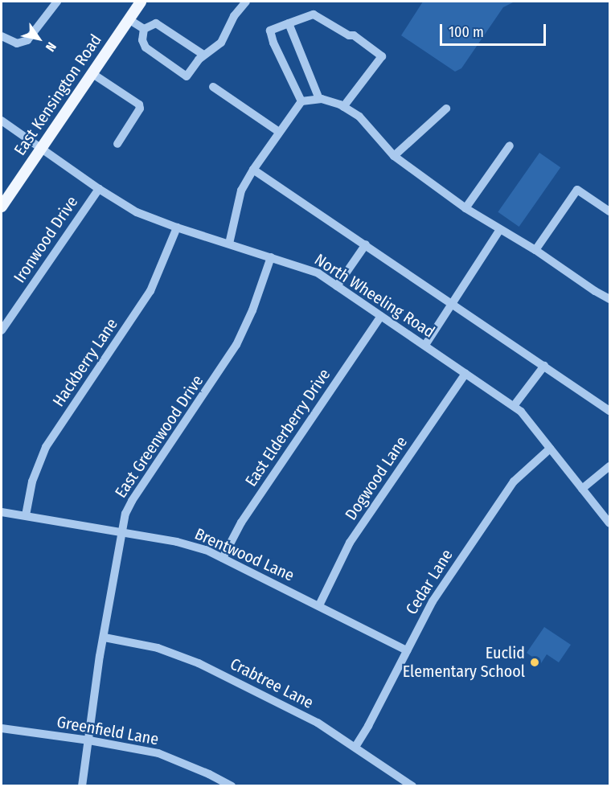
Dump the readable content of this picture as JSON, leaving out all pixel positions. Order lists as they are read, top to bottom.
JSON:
{
  "streets": {
    "main road": ["East Kensington Road"],
    "street": [
      "Ironwood Drive",
      "North Wheeling Road",
      "Hackberry Lane",
      "East Elderberry Drive",
      "East Greenwood Drive",
      "Dogwood Lane",
      "Brentwood Lane",
      "Cedar Lane",
      "Crabtree Lane",
      "Greenfield Lane"
    ]
  },
  "crossings": [
    ["East Kensington Road", "North Wheeling Road"],
    ["Ironwood Drive", "North Wheeling Road"],
    ["North Wheeling Road", "Hackberry Lane"],
    ["North Wheeling Road", "East Elderberry Drive"],
    ["North Wheeling Road", "East Greenwood Drive"],
    ["North Wheeling Road", "Dogwood Lane"],
    ["North Wheeling Road", "Cedar Lane"],
    ["Hackberry Lane", "Brentwood Lane"],
    ["East Elderberry Drive", "Brentwood Lane"],
    ["East Greenwood Drive", "Brentwood Lane"],
    ["East Greenwood Drive", "Crabtree Lane"],
    ["East Greenwood Drive", "Greenfield Lane"],
    ["Dogwood Lane", "Brentwood Lane"],
    ["Brentwood Lane", "Cedar Lane"],
    ["Cedar Lane", "Crabtree Lane"]
  ],
  "places": ["Euclid Elementary School"],
  "scale_bar": "100 m",
  "north": "bottom right"
}
